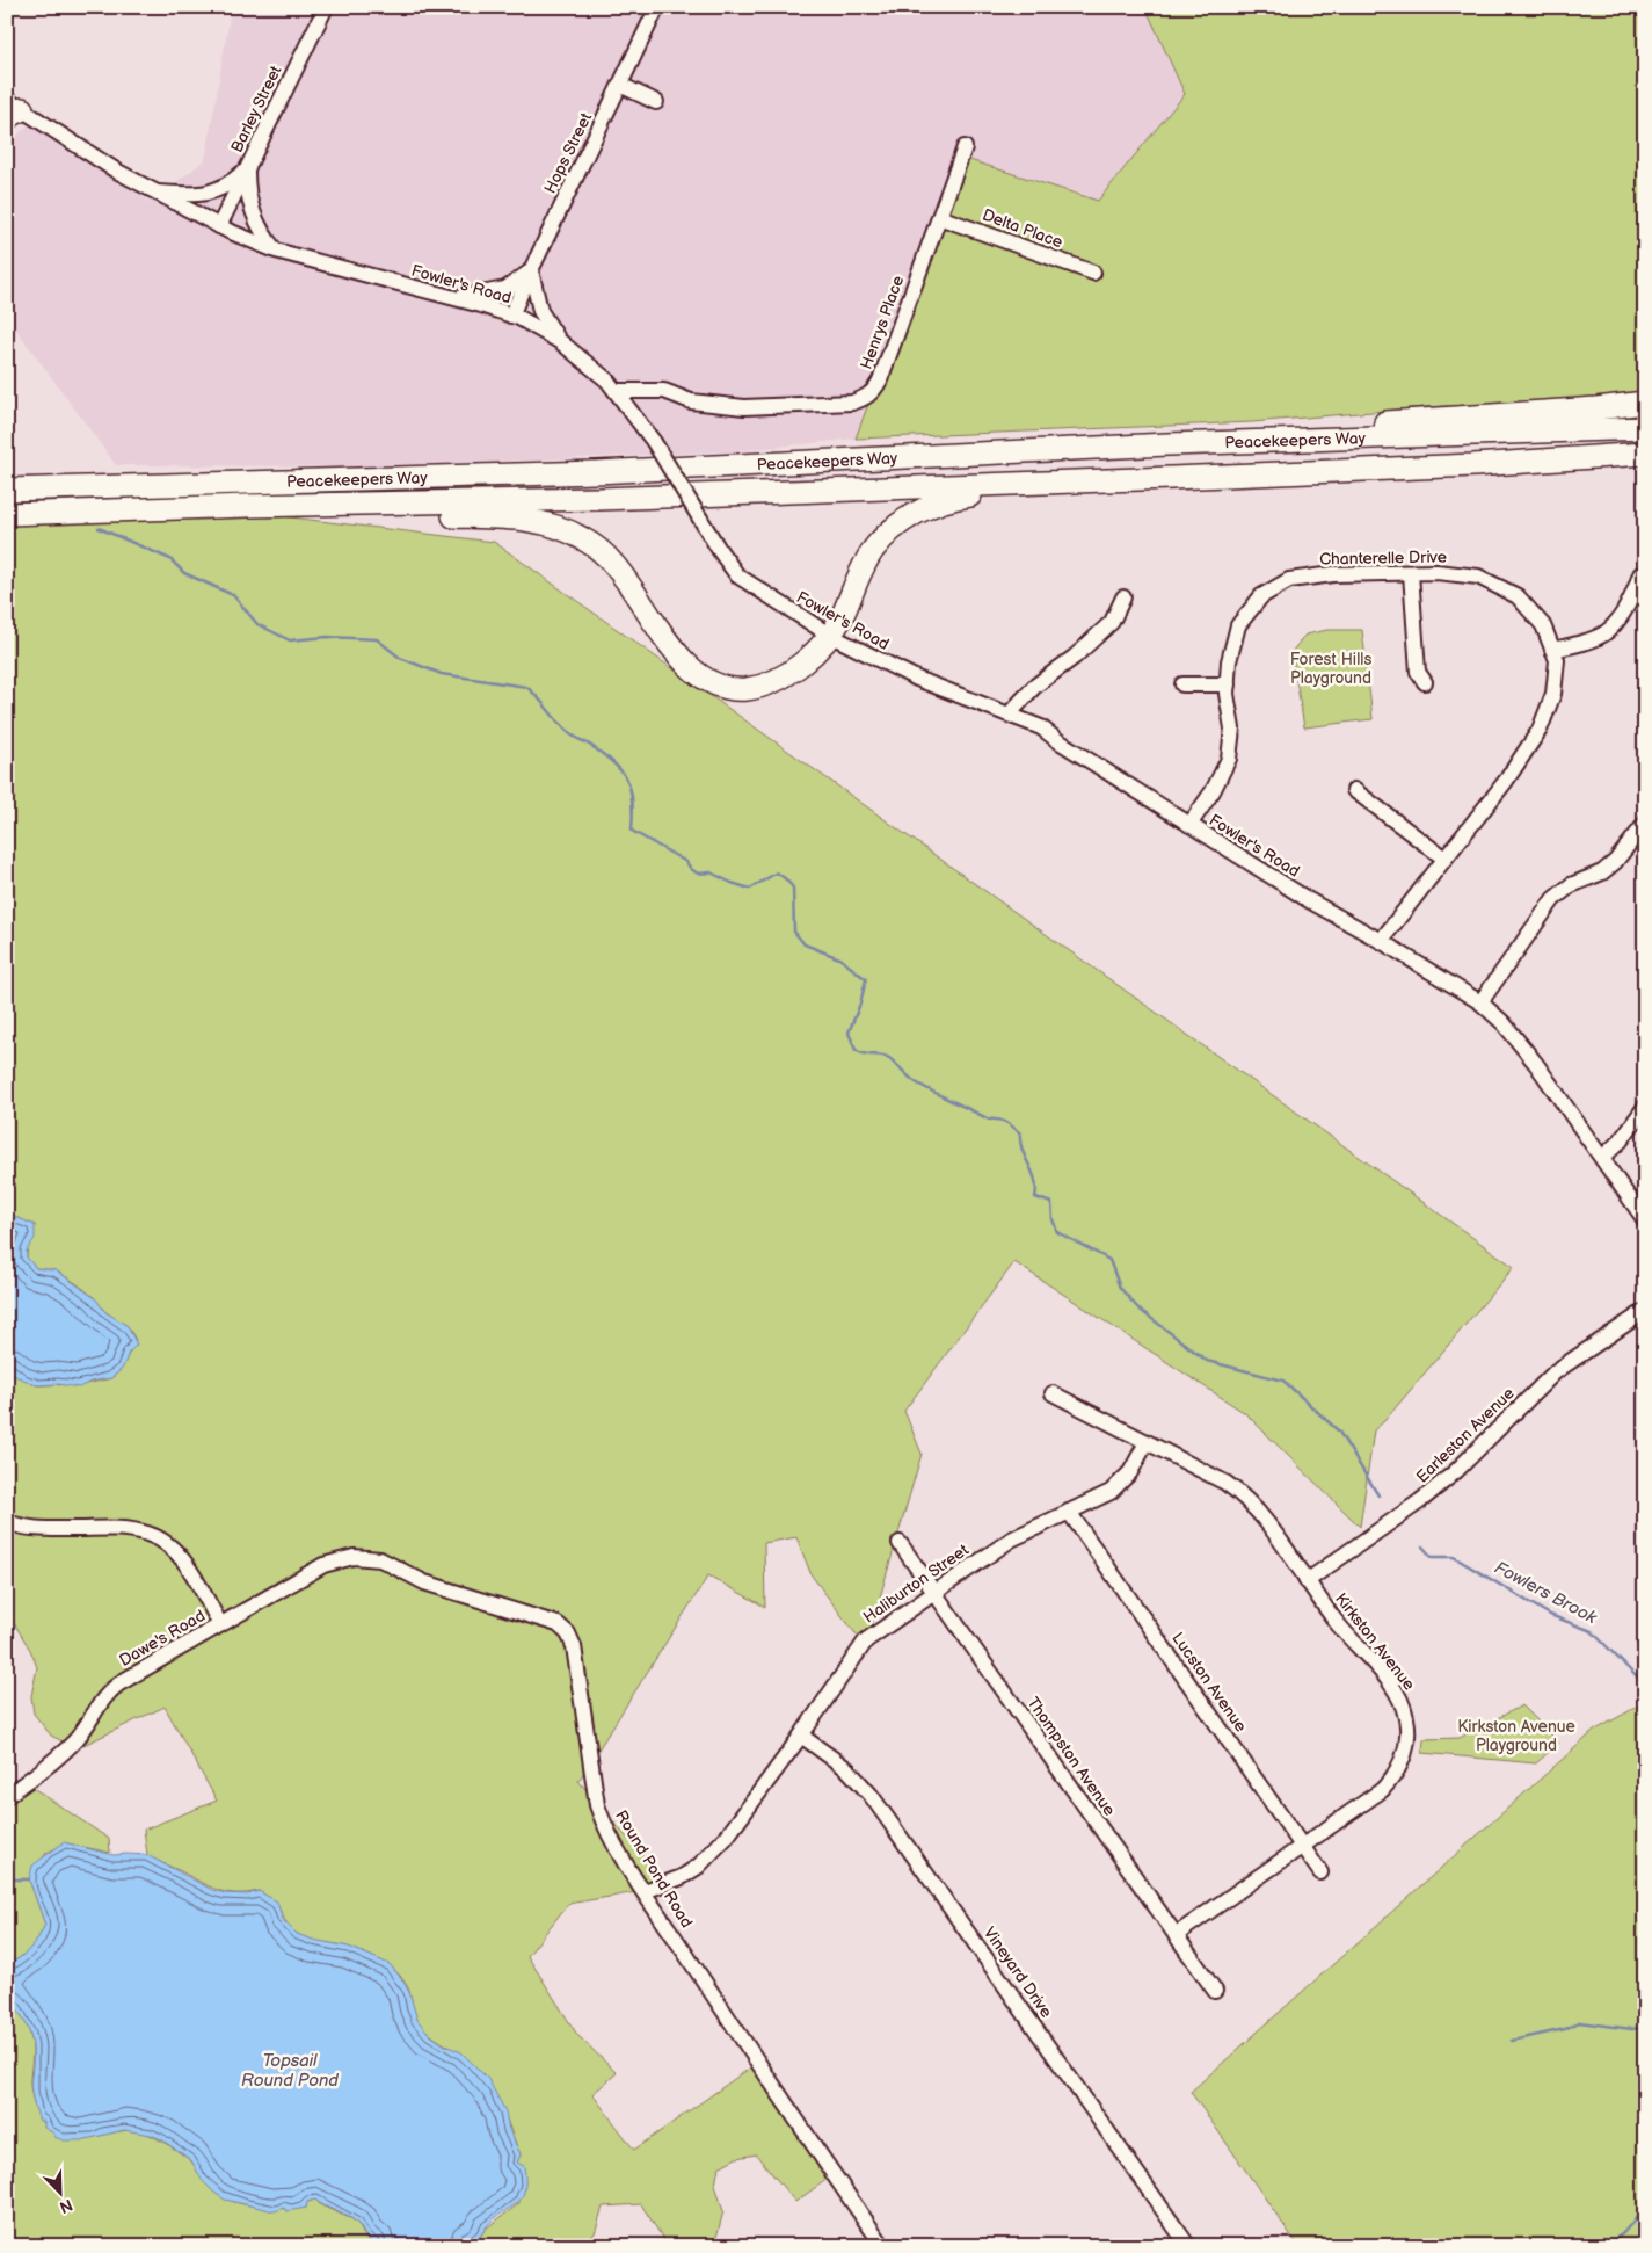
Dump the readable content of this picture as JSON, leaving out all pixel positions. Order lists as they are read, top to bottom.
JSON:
{
  "streets": {
    "highway": ["Peacekeepers Way"],
    "street": [
      "Barley Street",
      "Hops Street",
      "Delta Place",
      "Fowler's Road",
      "Henrys Place",
      "Chanterelle Drive",
      "Earleston Avenue",
      "Haliburton Street",
      "Dawe's Road",
      "Kirkston Avenue",
      "Lucston Avenue",
      "Thompston Avenue",
      "Round Pond Road",
      "Vineyard Drive"
    ]
  },
  "crossings": [
    ["Barley Street", "Fowler's Road"],
    ["Hops Street", "Fowler's Road"],
    ["Delta Place", "Henrys Place"],
    ["Fowler's Road", "Henrys Place"],
    ["Fowler's Road", "Chanterelle Drive"],
    ["Earleston Avenue", "Kirkston Avenue"],
    ["Haliburton Street", "Kirkston Avenue"],
    ["Haliburton Street", "Lucston Avenue"],
    ["Haliburton Street", "Thompston Avenue"],
    ["Haliburton Street", "Round Pond Road"],
    ["Haliburton Street", "Vineyard Drive"],
    ["Dawe's Road", "Round Pond Road"],
    ["Kirkston Avenue", "Lucston Avenue"],
    ["Kirkston Avenue", "Thompston Avenue"]
  ],
  "water": ["Fowlers Brook", "Topsail Round Pond"],
  "parks": ["Forest Hills Playground", "Kirkston Avenue Playground"],
  "north": "bottom right"
}
